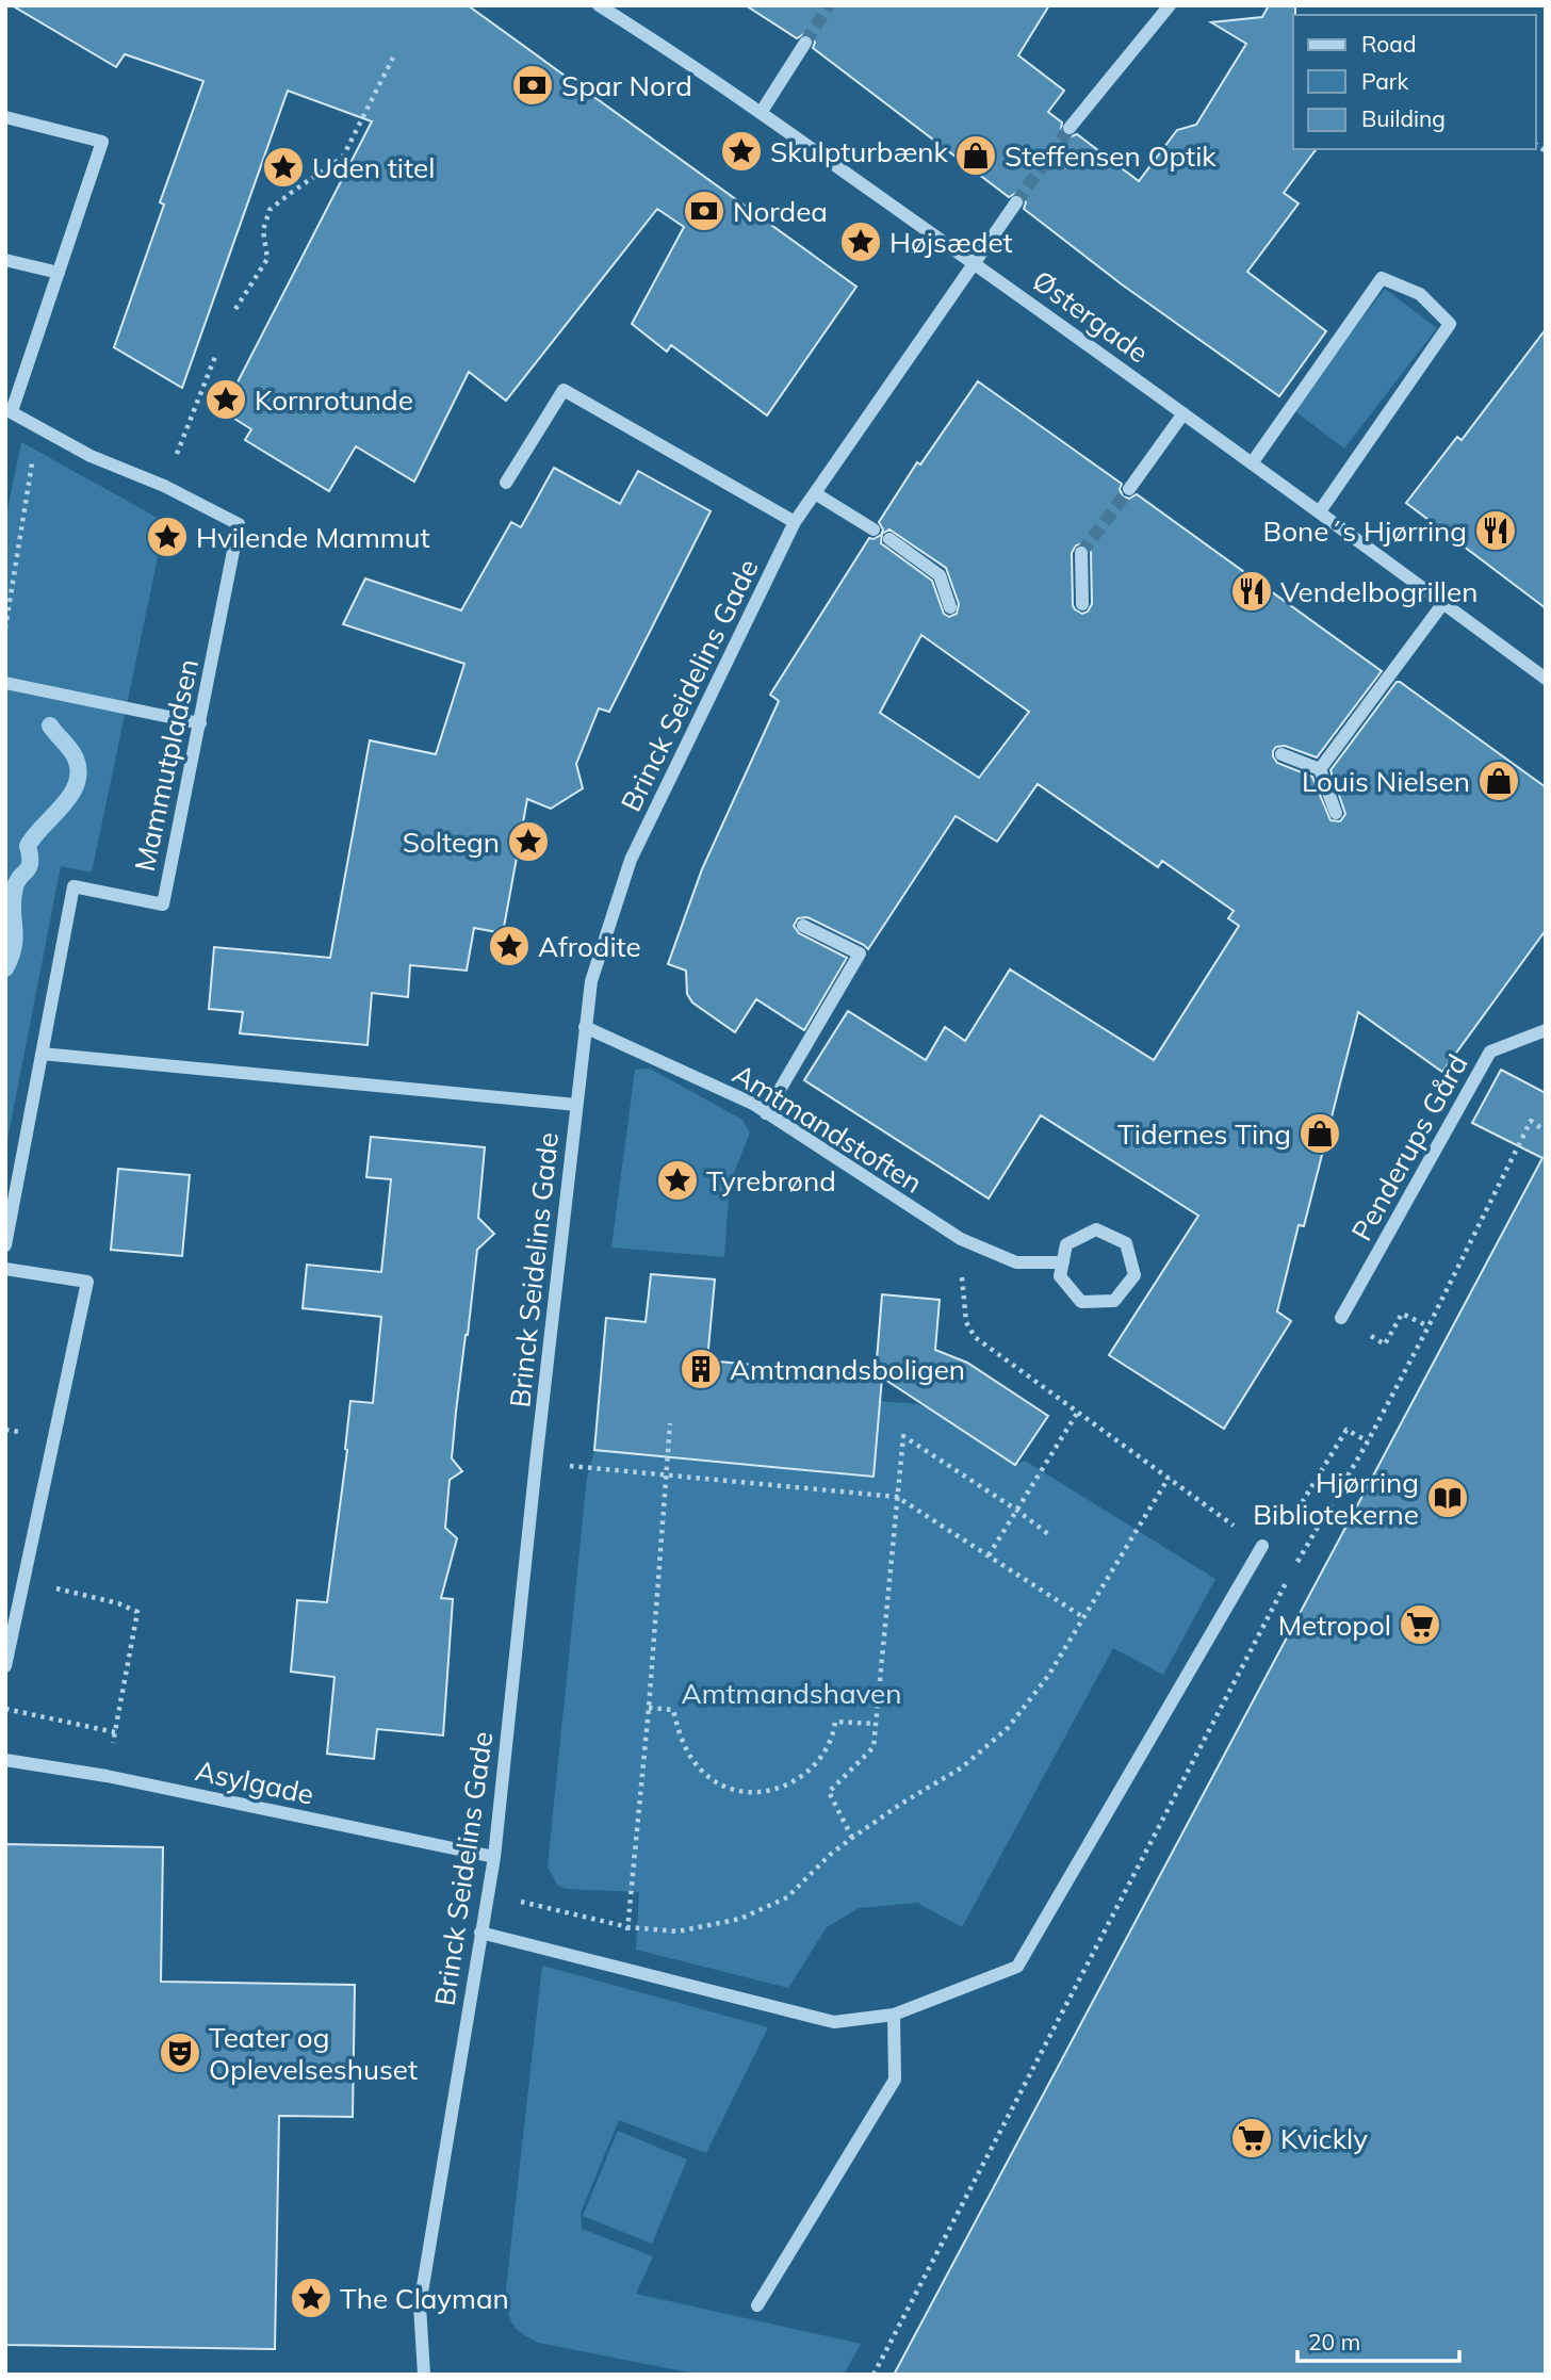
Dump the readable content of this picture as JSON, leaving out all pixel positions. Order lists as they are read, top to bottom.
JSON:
{
  "streets": {
    "street": [
      "Østergade",
      "Brinck Seidelins Gade",
      "Mammutpladsen",
      "Amtmandstoften",
      "Penderups Gård",
      "Asylgade"
    ]
  },
  "crossings": [
    ["Østergade", "Brinck Seidelins Gade"],
    ["Brinck Seidelins Gade", "Amtmandstoften"],
    ["Brinck Seidelins Gade", "Asylgade"]
  ],
  "parks": ["Amtmandshaven"],
  "places": {
    "bank": ["Spar Nord", "Nordea"],
    "place": [
      "Skulpturbænk",
      "Uden titel",
      "Højsædet",
      "Kornrotunde",
      "Hvilende Mammut",
      "Soltegn",
      "Afrodite",
      "Tyrebrønd",
      "The Clayman"
    ],
    "shop": ["Steffensen Optik", "Louis Nielsen", "Tidernes Ting"],
    "restaurant": ["Bone´s Hjørring", "Vendelbogrillen"],
    "building": ["Amtmandsboligen"],
    "library": ["Hjørring Bibliotekerne"],
    "supermarket": ["Metropol", "Kvickly"],
    "theatre": ["Teater og Oplevelseshuset"]
  },
  "legend": ["Road", "Park", "Building"],
  "scale_bar": "20 m"
}
